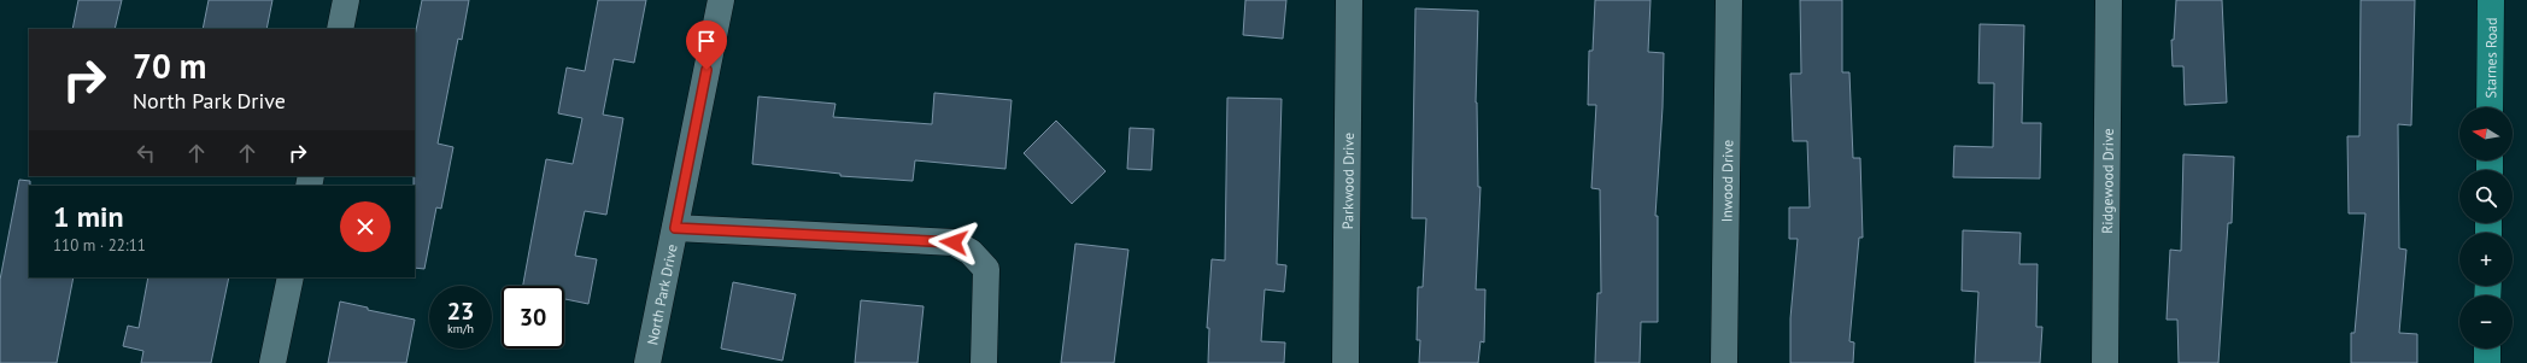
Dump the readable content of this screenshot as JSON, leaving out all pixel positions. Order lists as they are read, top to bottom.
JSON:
{
  "streets": {
    "main road": ["Starnes Road"],
    "street": [
      "Parkwood Drive",
      "Inwood Drive",
      "Ridgewood Drive",
      "North Park Drive"
    ]
  },
  "north": "left",
  "page": {
    "turn": ["70 m", "North Park Drive"],
    "map_buttons": ["+", "−"],
    "heading": ["1 min", "110 m · 22:11"],
    "speed": "23 km/h",
    "limit": "30"
  }
}
